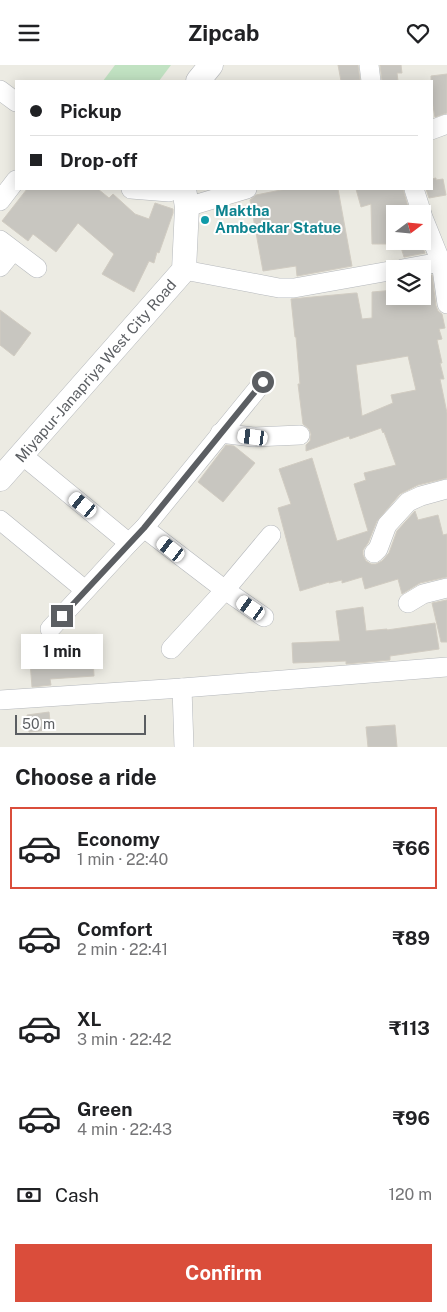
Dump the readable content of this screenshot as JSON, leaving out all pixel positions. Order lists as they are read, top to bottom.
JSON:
{
  "streets": {
    "street": ["Miyapur-Janapriya West City Road"]
  },
  "places": ["Maktha Ambedkar Statue"],
  "scale_bar": "50 m",
  "north": "right",
  "page": {
    "header": "Zipcab",
    "banner": ["Pickup", "Drop-off"],
    "bubble": "1 min",
    "scale": "50 m",
    "heading": "Choose a ride",
    "list": [
      {
        "name": "Economy",
        "note": "1 min · 22:40",
        "value": "₹66"
      },
      {
        "name": "Comfort",
        "note": "2 min · 22:41",
        "value": "₹89"
      },
      {
        "name": "XL",
        "note": "3 min · 22:42",
        "value": "₹113"
      },
      {
        "name": "Green",
        "note": "4 min · 22:43",
        "value": "₹96"
      }
    ],
    "pay": ["Cash", "120 m"],
    "buttons": "Confirm"
  }
}
